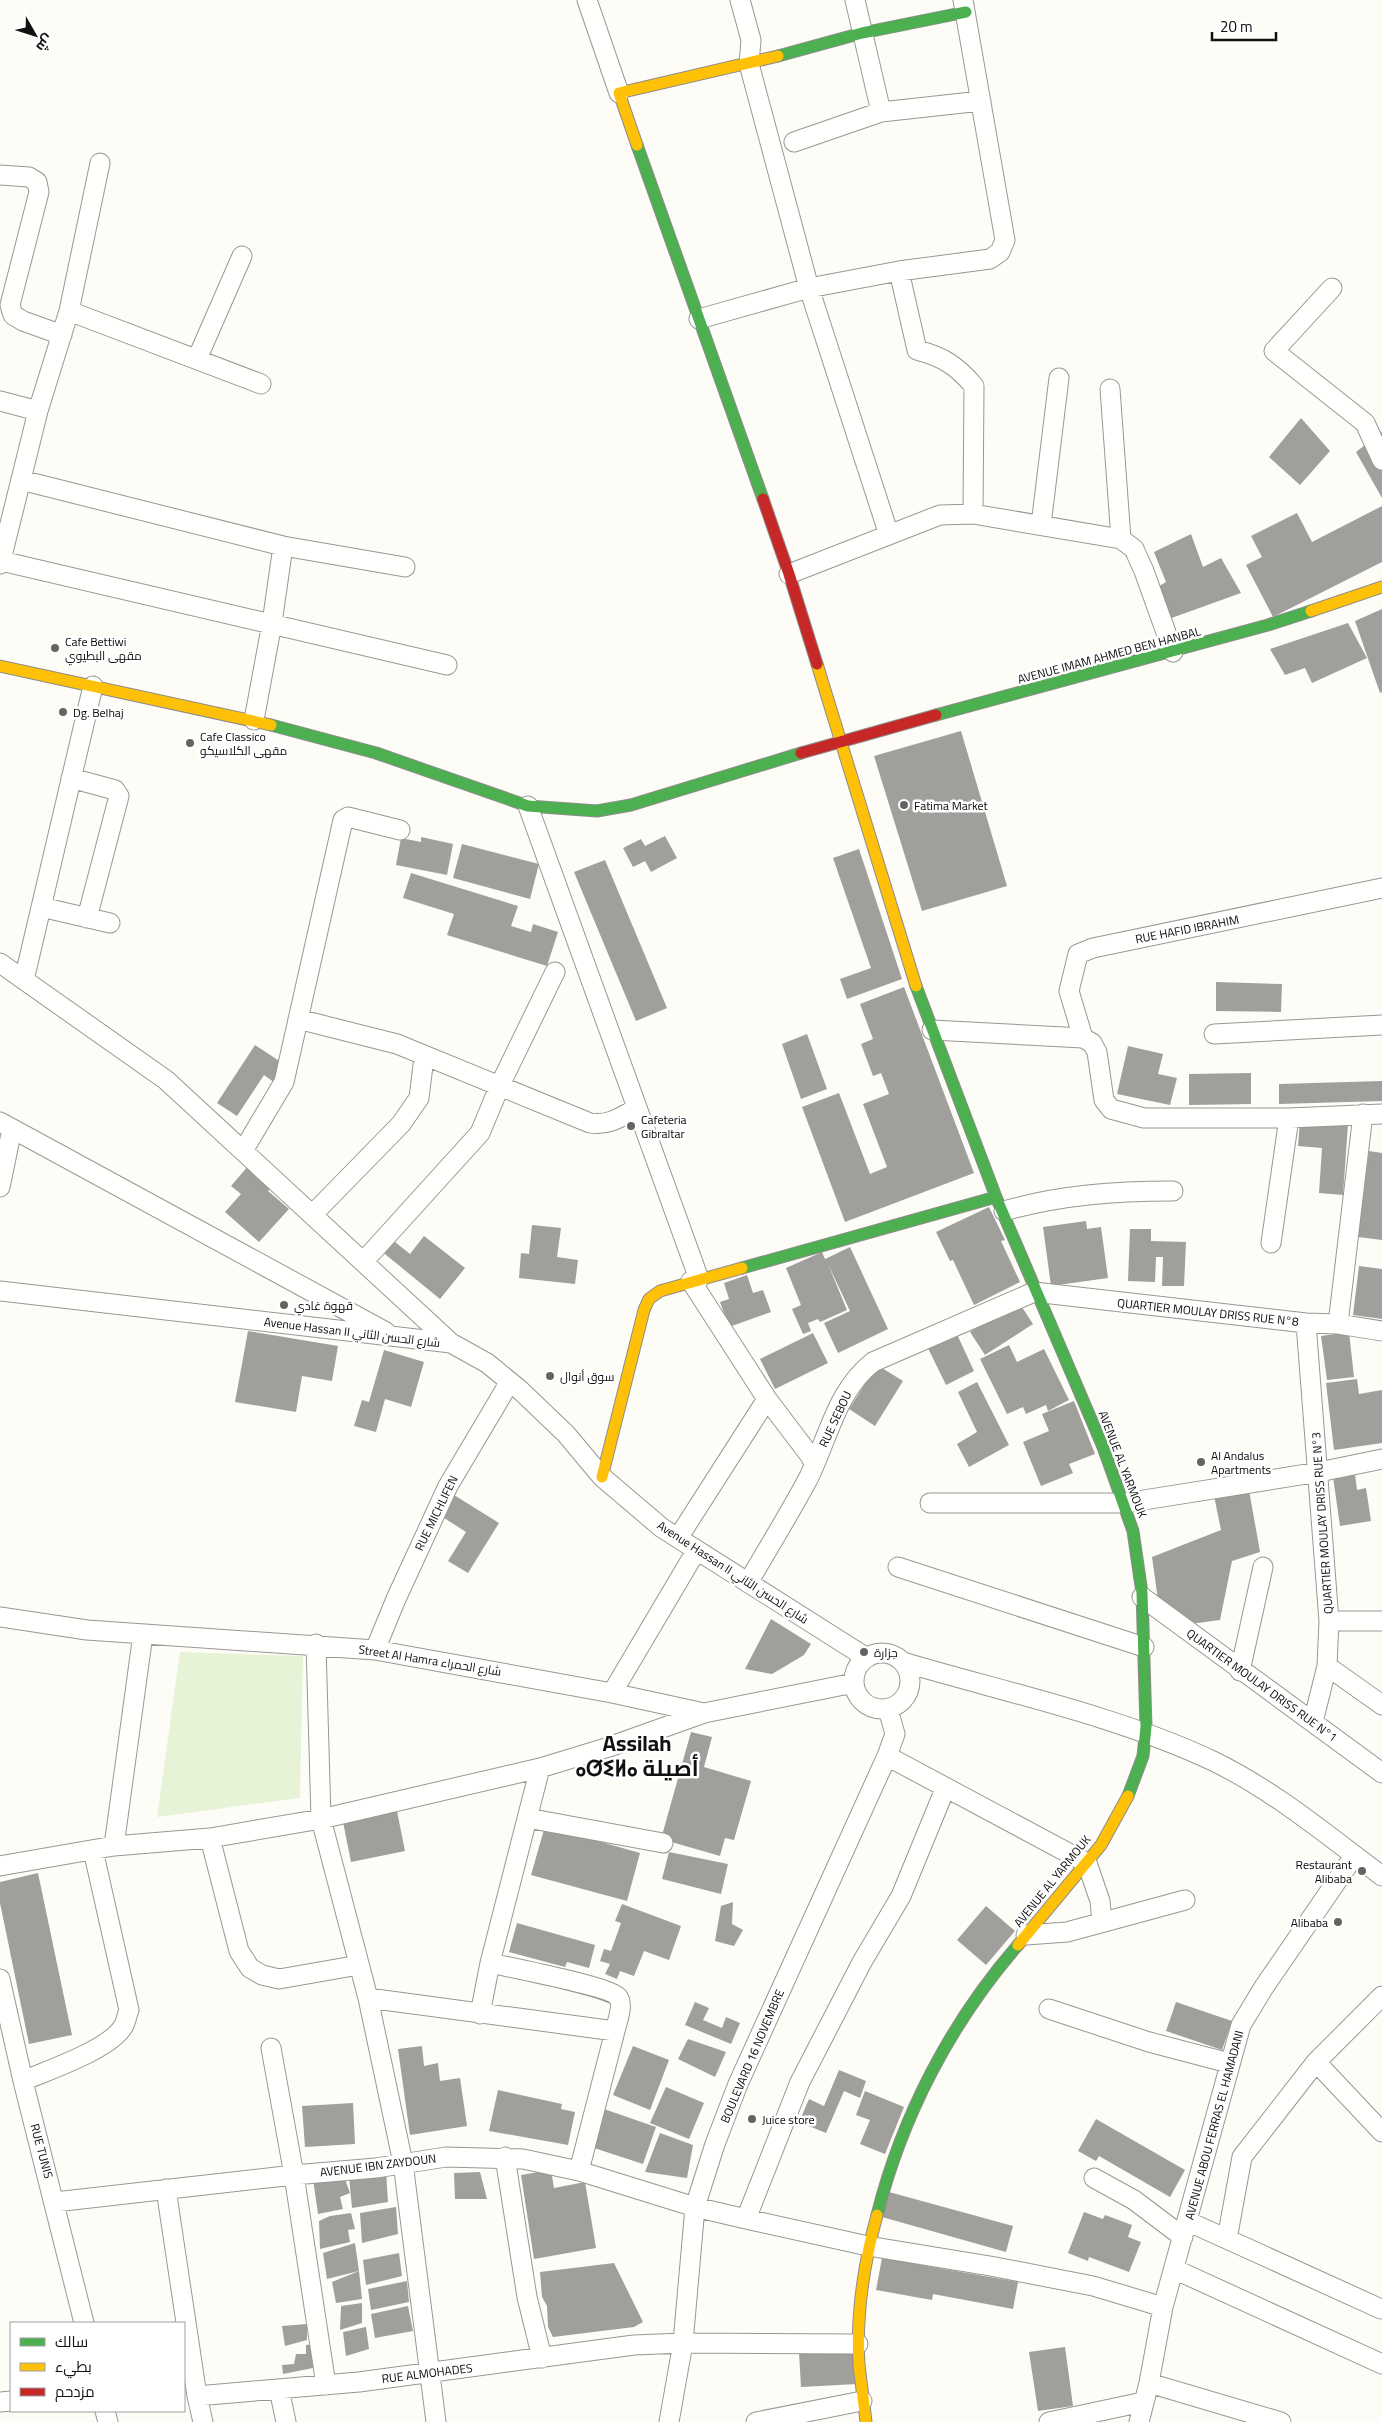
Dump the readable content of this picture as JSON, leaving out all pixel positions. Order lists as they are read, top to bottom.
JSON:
{
  "streets": {
    "street": [
      "AVENUE IMAM AHMED BEN HANBAL",
      "RUE HAFID IBRAHIM",
      "QUARTIER MOULAY DRISS RUE N°8",
      "Avenue Hassan II شارع الحسن الثاني",
      "RUE SEBOU",
      "AVENUE AL YARMOUK",
      "RUE MICHLIFEN",
      "QUARTIER MOULAY DRISS RUE N°3",
      "Street Al Hamra شارع الحمراء",
      "QUARTIER MOULAY DRISS RUE N°1",
      "BOULEVARD 16 NOVEMBRE",
      "AVENUE ABOU FERRAS EL HAMADANI",
      "RUE TUNIS",
      "AVENUE IBN ZAYDOUN",
      "RUE ALMOHADES"
    ]
  },
  "crossings": [
    ["AVENUE IMAM AHMED BEN HANBAL", "AVENUE AL YARMOUK"],
    ["QUARTIER MOULAY DRISS RUE N°8", "RUE SEBOU"],
    ["QUARTIER MOULAY DRISS RUE N°8", "AVENUE AL YARMOUK"],
    ["QUARTIER MOULAY DRISS RUE N°8", "QUARTIER MOULAY DRISS RUE N°3"],
    ["Avenue Hassan II شارع الحسن الثاني", "RUE SEBOU"],
    ["Avenue Hassan II شارع الحسن الثاني", "RUE MICHLIFEN"],
    ["Avenue Hassan II شارع الحسن الثاني", "Street Al Hamra شارع الحمراء"],
    ["Avenue Hassan II شارع الحسن الثاني", "BOULEVARD 16 NOVEMBRE"],
    ["RUE SEBOU", "AVENUE AL YARMOUK"],
    ["AVENUE AL YARMOUK", "QUARTIER MOULAY DRISS RUE N°1"],
    ["AVENUE AL YARMOUK", "AVENUE IBN ZAYDOUN"],
    ["AVENUE AL YARMOUK", "RUE ALMOHADES"],
    ["RUE MICHLIFEN", "Street Al Hamra شارع الحمراء"],
    ["QUARTIER MOULAY DRISS RUE N°3", "QUARTIER MOULAY DRISS RUE N°1"],
    ["Street Al Hamra شارع الحمراء", "BOULEVARD 16 NOVEMBRE"],
    ["BOULEVARD 16 NOVEMBRE", "AVENUE IBN ZAYDOUN"],
    ["BOULEVARD 16 NOVEMBRE", "RUE ALMOHADES"],
    ["AVENUE ABOU FERRAS EL HAMADANI", "AVENUE IBN ZAYDOUN"],
    ["RUE TUNIS", "AVENUE IBN ZAYDOUN"]
  ],
  "districts": ["Assilah ⴰⵚⵉⵍⴰ أصيلة"],
  "places": [
    "Cafe Bettiwi مقهى البطيوي",
    "Dg. Belhaj",
    "Cafe Classico مقهى الكلاسيكو",
    "Fatima Market",
    "Cafeteria Gibraltar",
    "قهوة غادي",
    "سوق أنوال",
    "Al Andalus Apartments",
    "جزارة",
    "Restaurant Alibaba",
    "Alibaba",
    "Juice store"
  ],
  "legend": ["سالك", "بطيء", "مزدحم"],
  "scale_bar": "20 m",
  "north": "bottom right"
}
